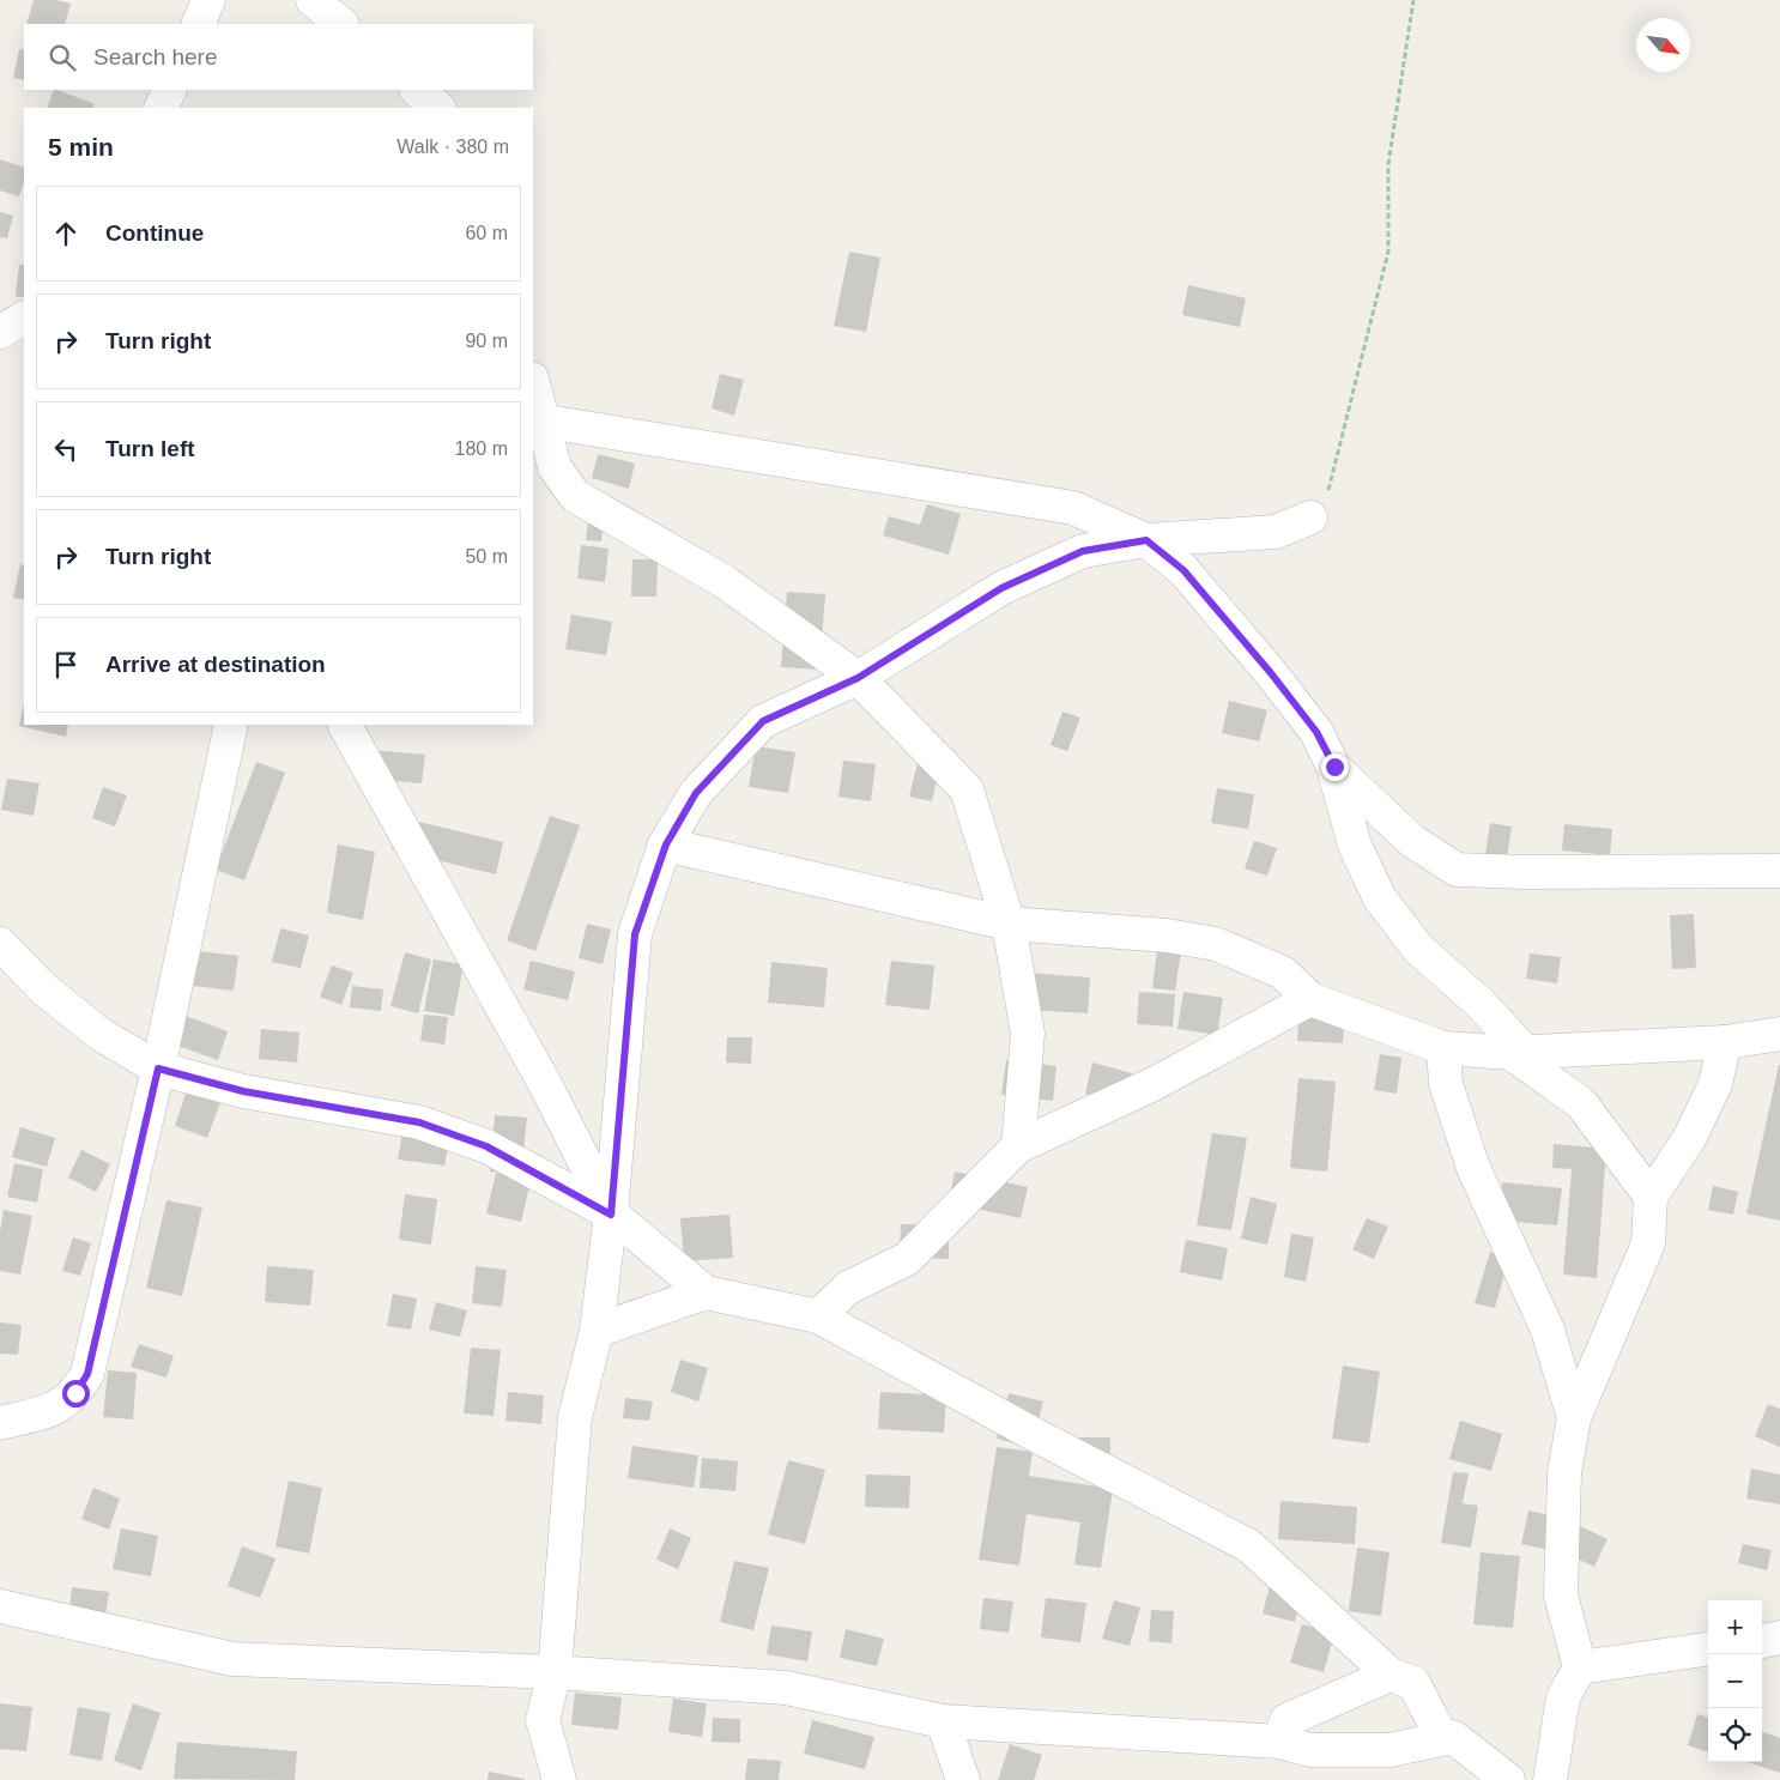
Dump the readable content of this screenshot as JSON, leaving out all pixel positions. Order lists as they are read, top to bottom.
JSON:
{
  "north": "bottom right",
  "page": {
    "search": "Search here",
    "heading": ["5 min", "Walk · 380 m"],
    "list": [
      ["Continue", "60 m"],
      ["Turn right", "90 m"],
      ["Turn left", "180 m"],
      ["Turn right", "50 m"],
      "Arrive at destination"
    ],
    "map_buttons": ["+", "−"]
  }
}
